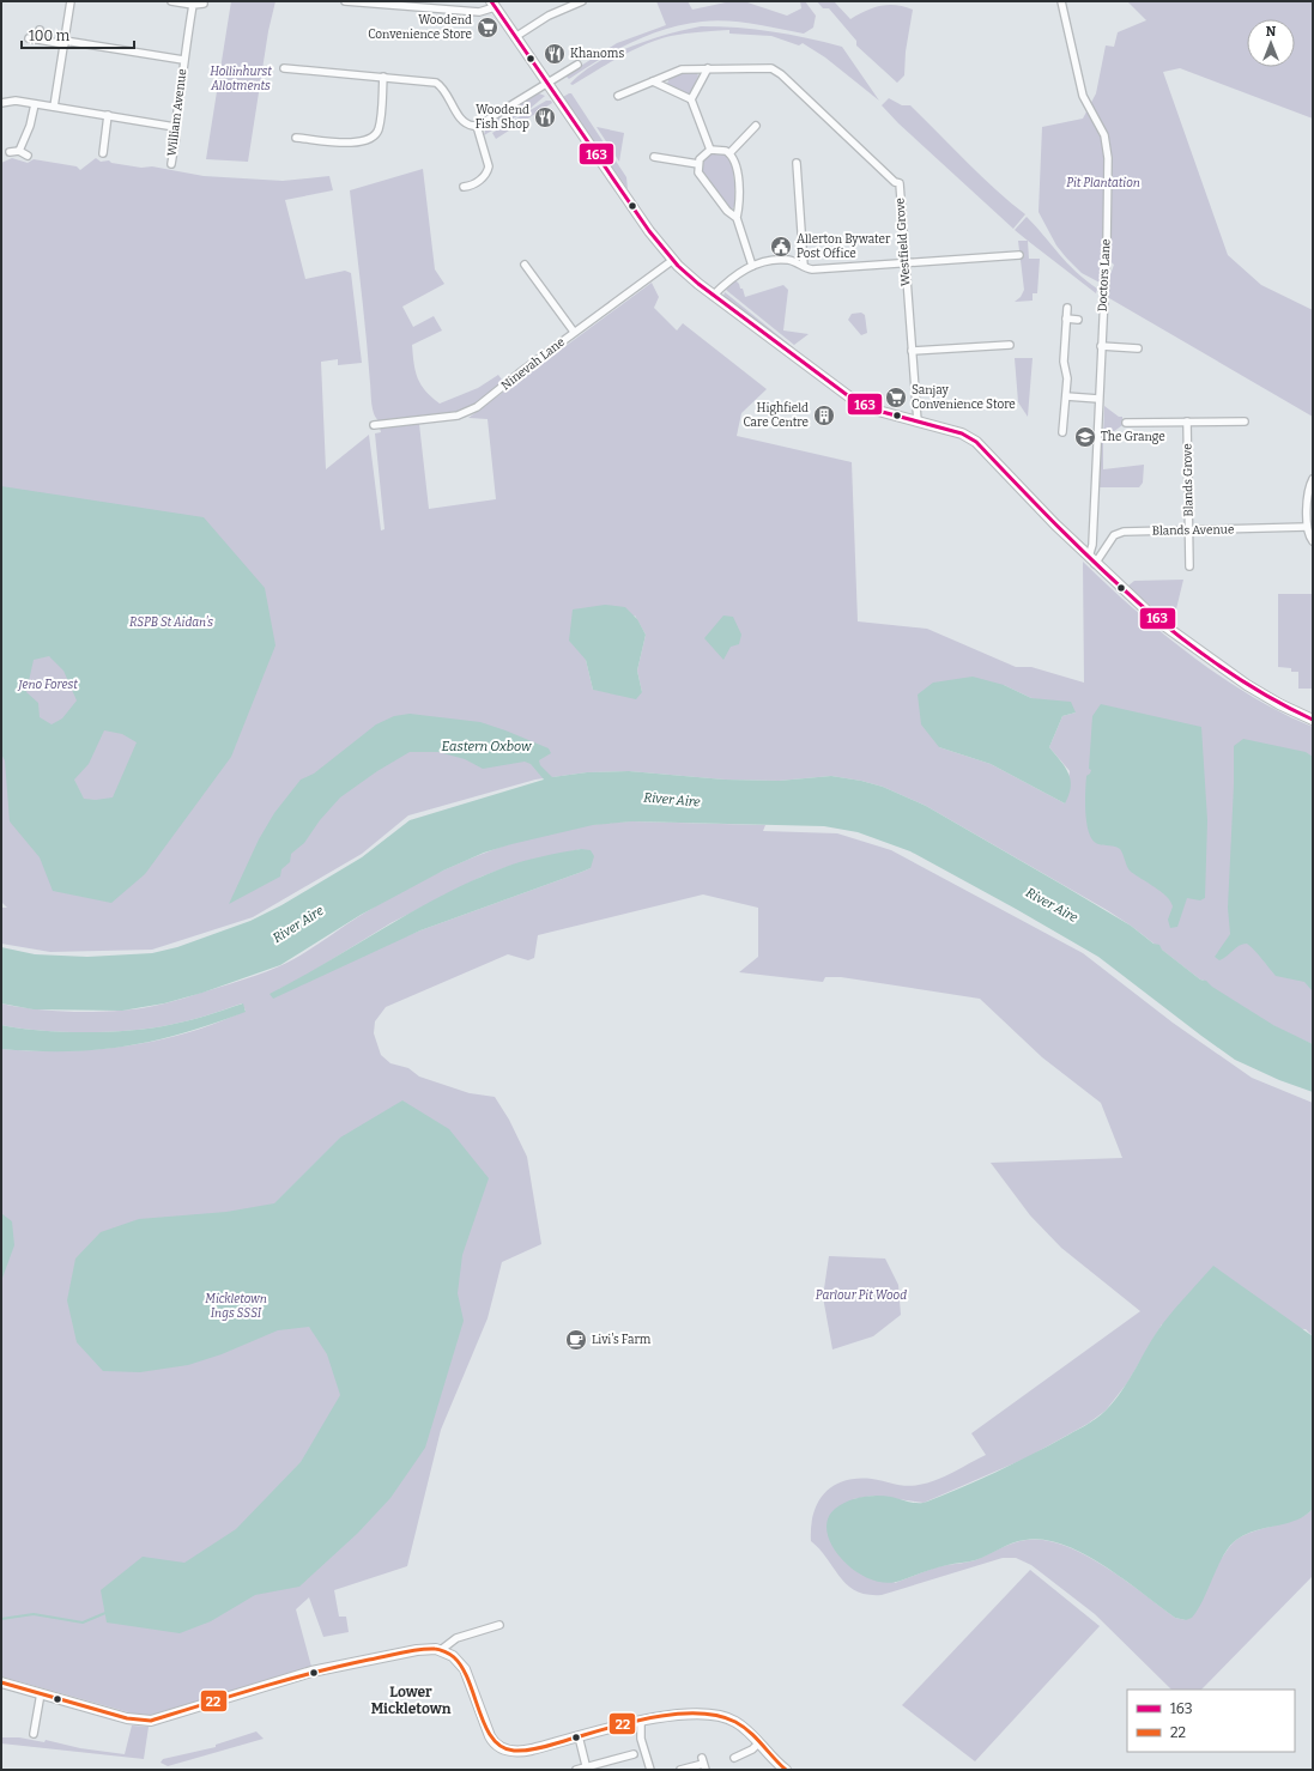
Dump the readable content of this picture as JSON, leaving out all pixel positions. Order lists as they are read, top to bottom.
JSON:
{
  "streets": {
    "street": [
      "William Avenue",
      "Westfield Grove",
      "Doctors Lane",
      "Ninevah Lane",
      "Blands Grove",
      "Blands Avenue"
    ]
  },
  "crossings": [
    ["Doctors Lane", "Blands Avenue"],
    ["Blands Grove", "Blands Avenue"]
  ],
  "districts": ["Lower Mickletown"],
  "water": ["Eastern Oxbow", "River Aire"],
  "parks": [
    "Hollinhurst Allotments",
    "Pit Plantation",
    "RSPB St Aidan's",
    "Jeno Forest",
    "Parlour Pit Wood",
    "Mickletown Ings SSSI"
  ],
  "places": {
    "supermarket": ["Woodend Convenience Store", "Sanjay Convenience Store"],
    "restaurant": ["Khanoms", "Woodend Fish Shop"],
    "public building": ["Allerton Bywater Post Office"],
    "building": ["Highfield Care Centre"],
    "school or university": ["The Grange"],
    "cafe": ["Livi's Farm"]
  },
  "lines": ["transit line 163", "transit line 22"],
  "legend": ["163", "22"],
  "scale_bar": "100 m",
  "north": "top"
}
